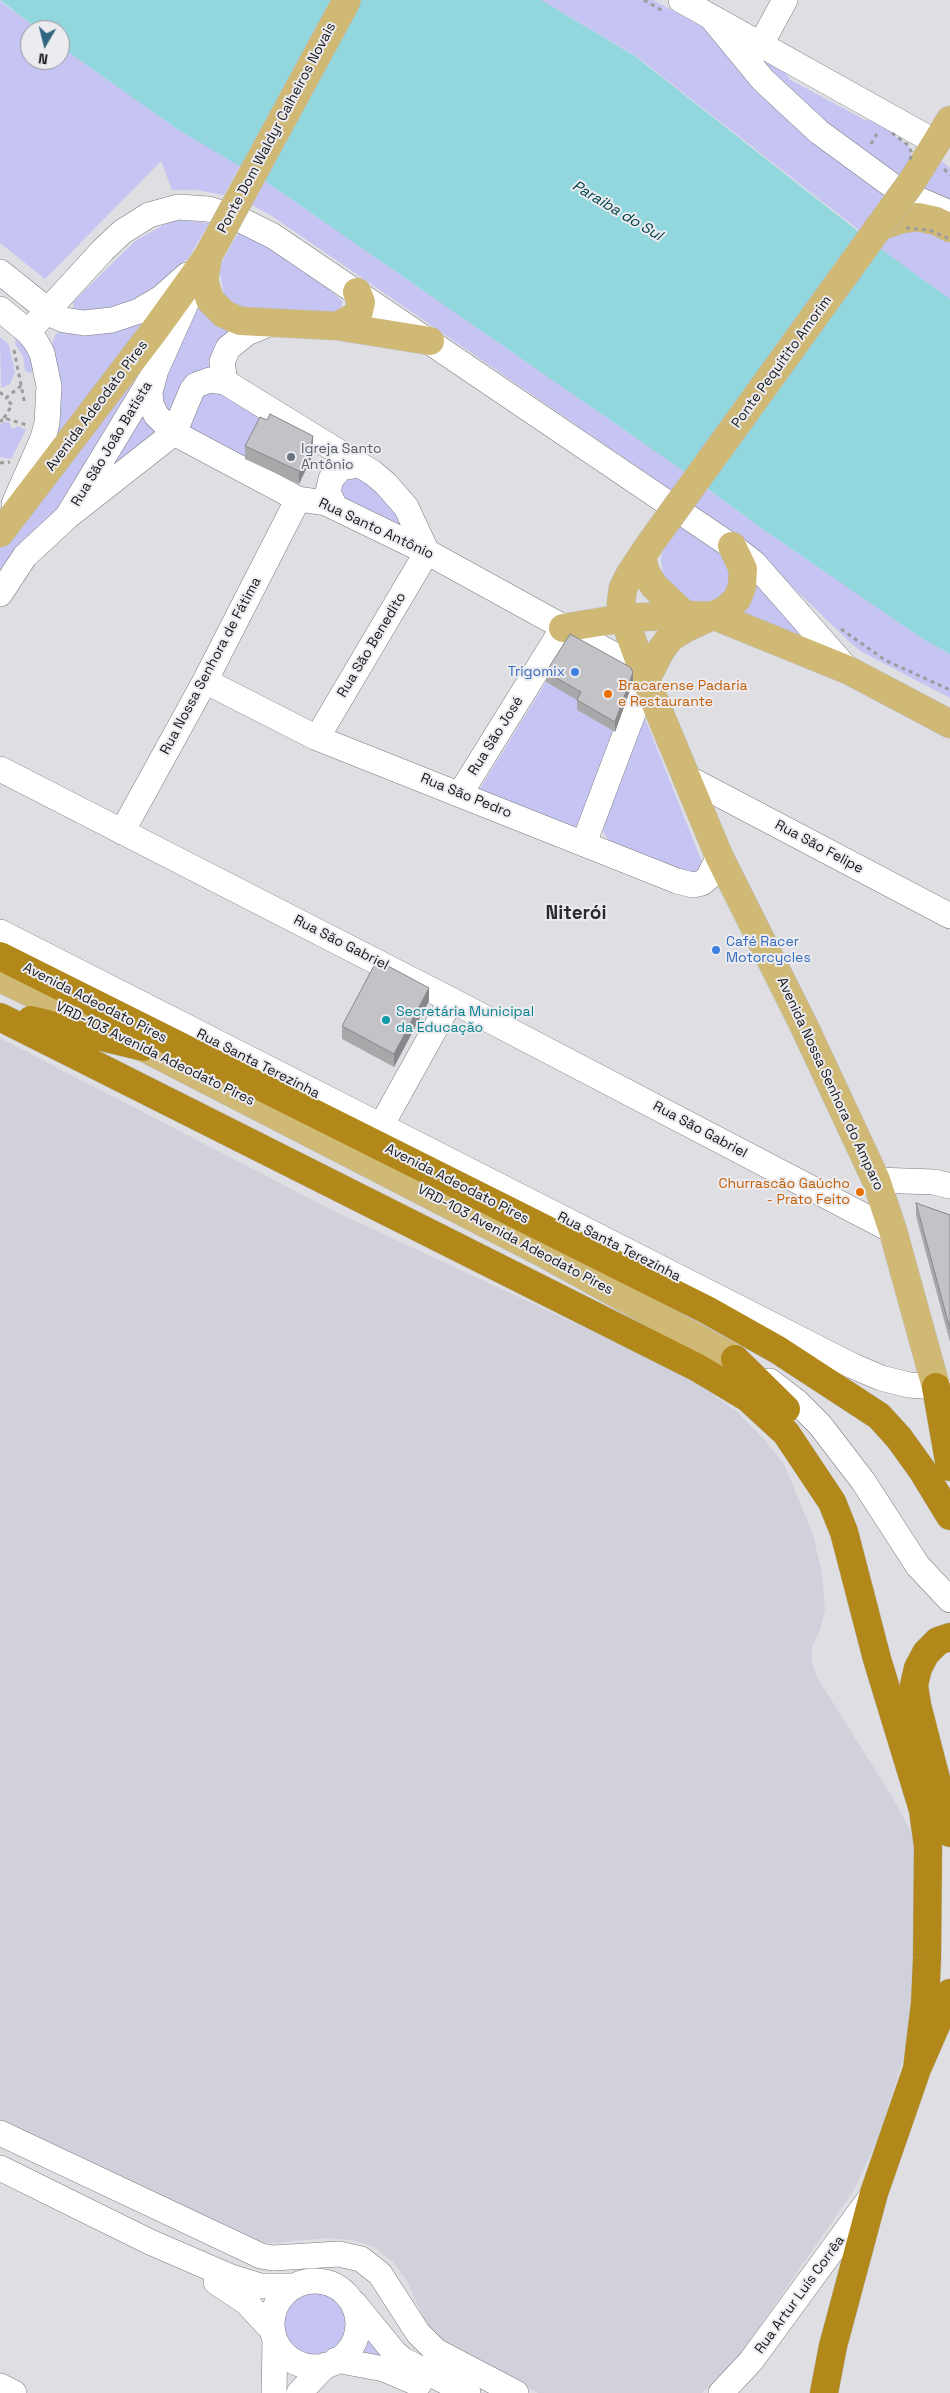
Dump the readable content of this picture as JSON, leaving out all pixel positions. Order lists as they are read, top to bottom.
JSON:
{
  "streets": {
    "highway": ["Avenida Adeodato Pires"],
    "main road": [
      "Ponte Dom Waldyr Calheiros Novais",
      "Ponte Pequitito Amorim",
      "VRD-103 Avenida Adeodato Pires",
      "Avenida Nossa Senhora do Amparo"
    ],
    "street": [
      "Rua São João Batista",
      "Rua Santo Antônio",
      "Rua São Benedito",
      "Rua Nossa Senhora de Fátima",
      "Rua São José",
      "Rua São Pedro",
      "Rua São Felipe",
      "Rua São Gabriel",
      "Rua Santa Terezinha",
      "Rua Artur Luís Corrêa"
    ]
  },
  "crossings": [
    ["Ponte Dom Waldyr Calheiros Novais", "Avenida Adeodato Pires"],
    ["Ponte Dom Waldyr Calheiros Novais", "Rua Santo Antônio"],
    ["Ponte Pequitito Amorim", "Avenida Nossa Senhora do Amparo"],
    ["Avenida Adeodato Pires", "Rua Santo Antônio"],
    ["Rua São João Batista", "Rua Santo Antônio"],
    ["Rua Santo Antônio", "Rua São Benedito"],
    ["Rua Santo Antônio", "Rua Nossa Senhora de Fátima"],
    ["Rua Santo Antônio", "Rua São José"],
    ["Rua Santo Antônio", "Avenida Nossa Senhora do Amparo"],
    ["Rua São Benedito", "Rua São Pedro"],
    ["Rua Nossa Senhora de Fátima", "Rua São Pedro"],
    ["Rua Nossa Senhora de Fátima", "Rua São Gabriel"],
    ["Rua São José", "Rua São Pedro"],
    ["Rua São Pedro", "Avenida Nossa Senhora do Amparo"],
    ["Rua São Felipe", "Avenida Nossa Senhora do Amparo"],
    ["Rua São Gabriel", "Avenida Nossa Senhora do Amparo"],
    ["Rua Santa Terezinha", "Avenida Nossa Senhora do Amparo"]
  ],
  "districts": ["Niterói"],
  "water": ["Paraiba do Sul"],
  "places": [
    "Igreja Santo Antônio",
    "Trigomix",
    "Bracarense Padaria e Restaurante",
    "Café Racer Motorcycles",
    "Secretária Municipal da Educação",
    "Churrascão Gaúcho - Prato Feito"
  ],
  "north": "bottom"
}
